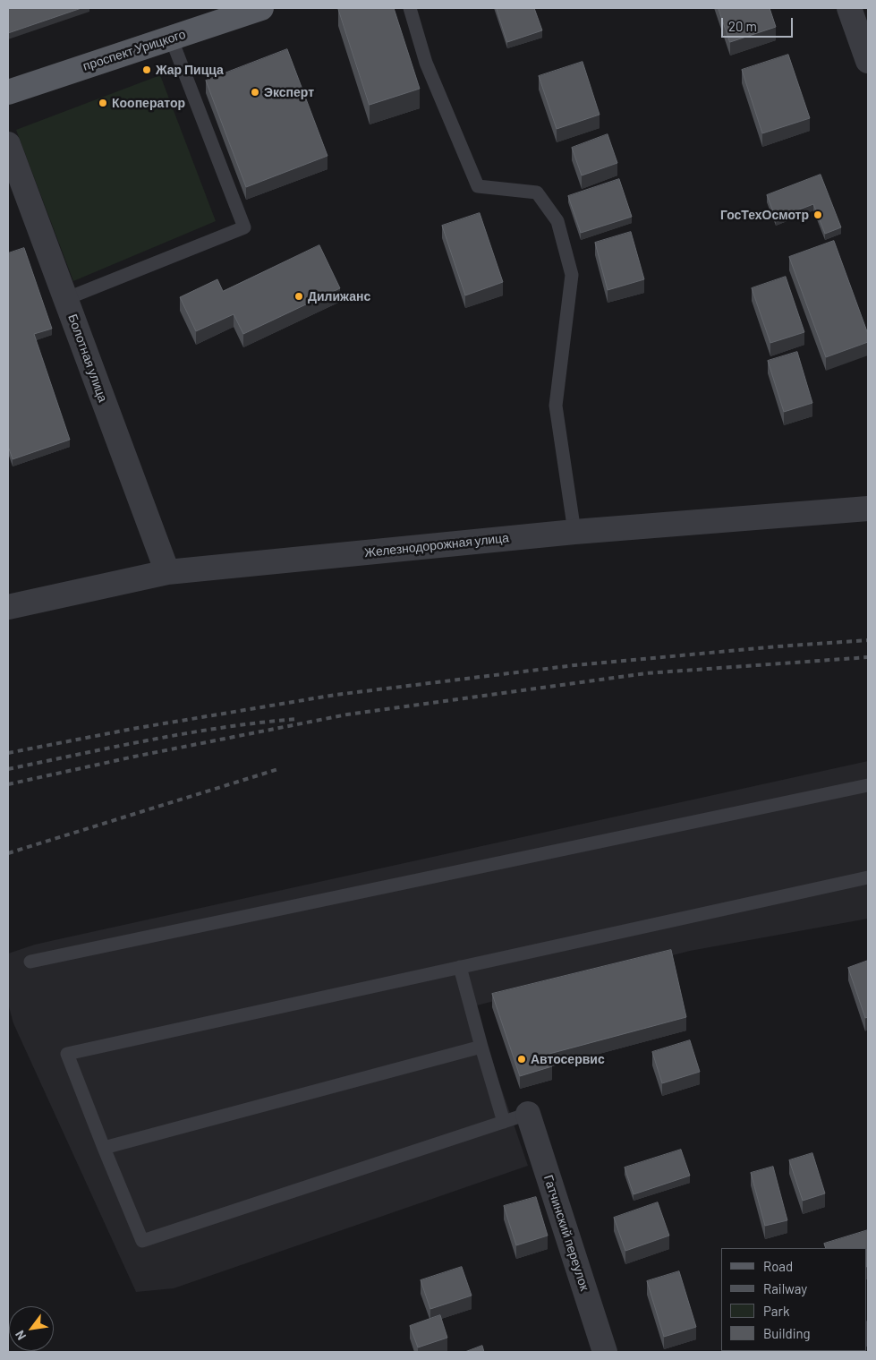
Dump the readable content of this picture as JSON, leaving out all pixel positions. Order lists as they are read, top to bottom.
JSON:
{
  "streets": {
    "main road": ["проспект Урицкого"],
    "street": ["Болотная улица", "Железнодорожная улица", "Гатчинский переулок"]
  },
  "crossings": [
    ["Болотная улица", "Железнодорожная улица"]
  ],
  "places": [
    "Жар Пицца",
    "Эксперт",
    "Кооператор",
    "ГосТехОсмотр",
    "Дилижанс",
    "Автосервис"
  ],
  "legend": [
    "Road",
    "Railway",
    "Park",
    "Building"
  ],
  "scale_bar": "20 m",
  "north": "bottom left"
}
